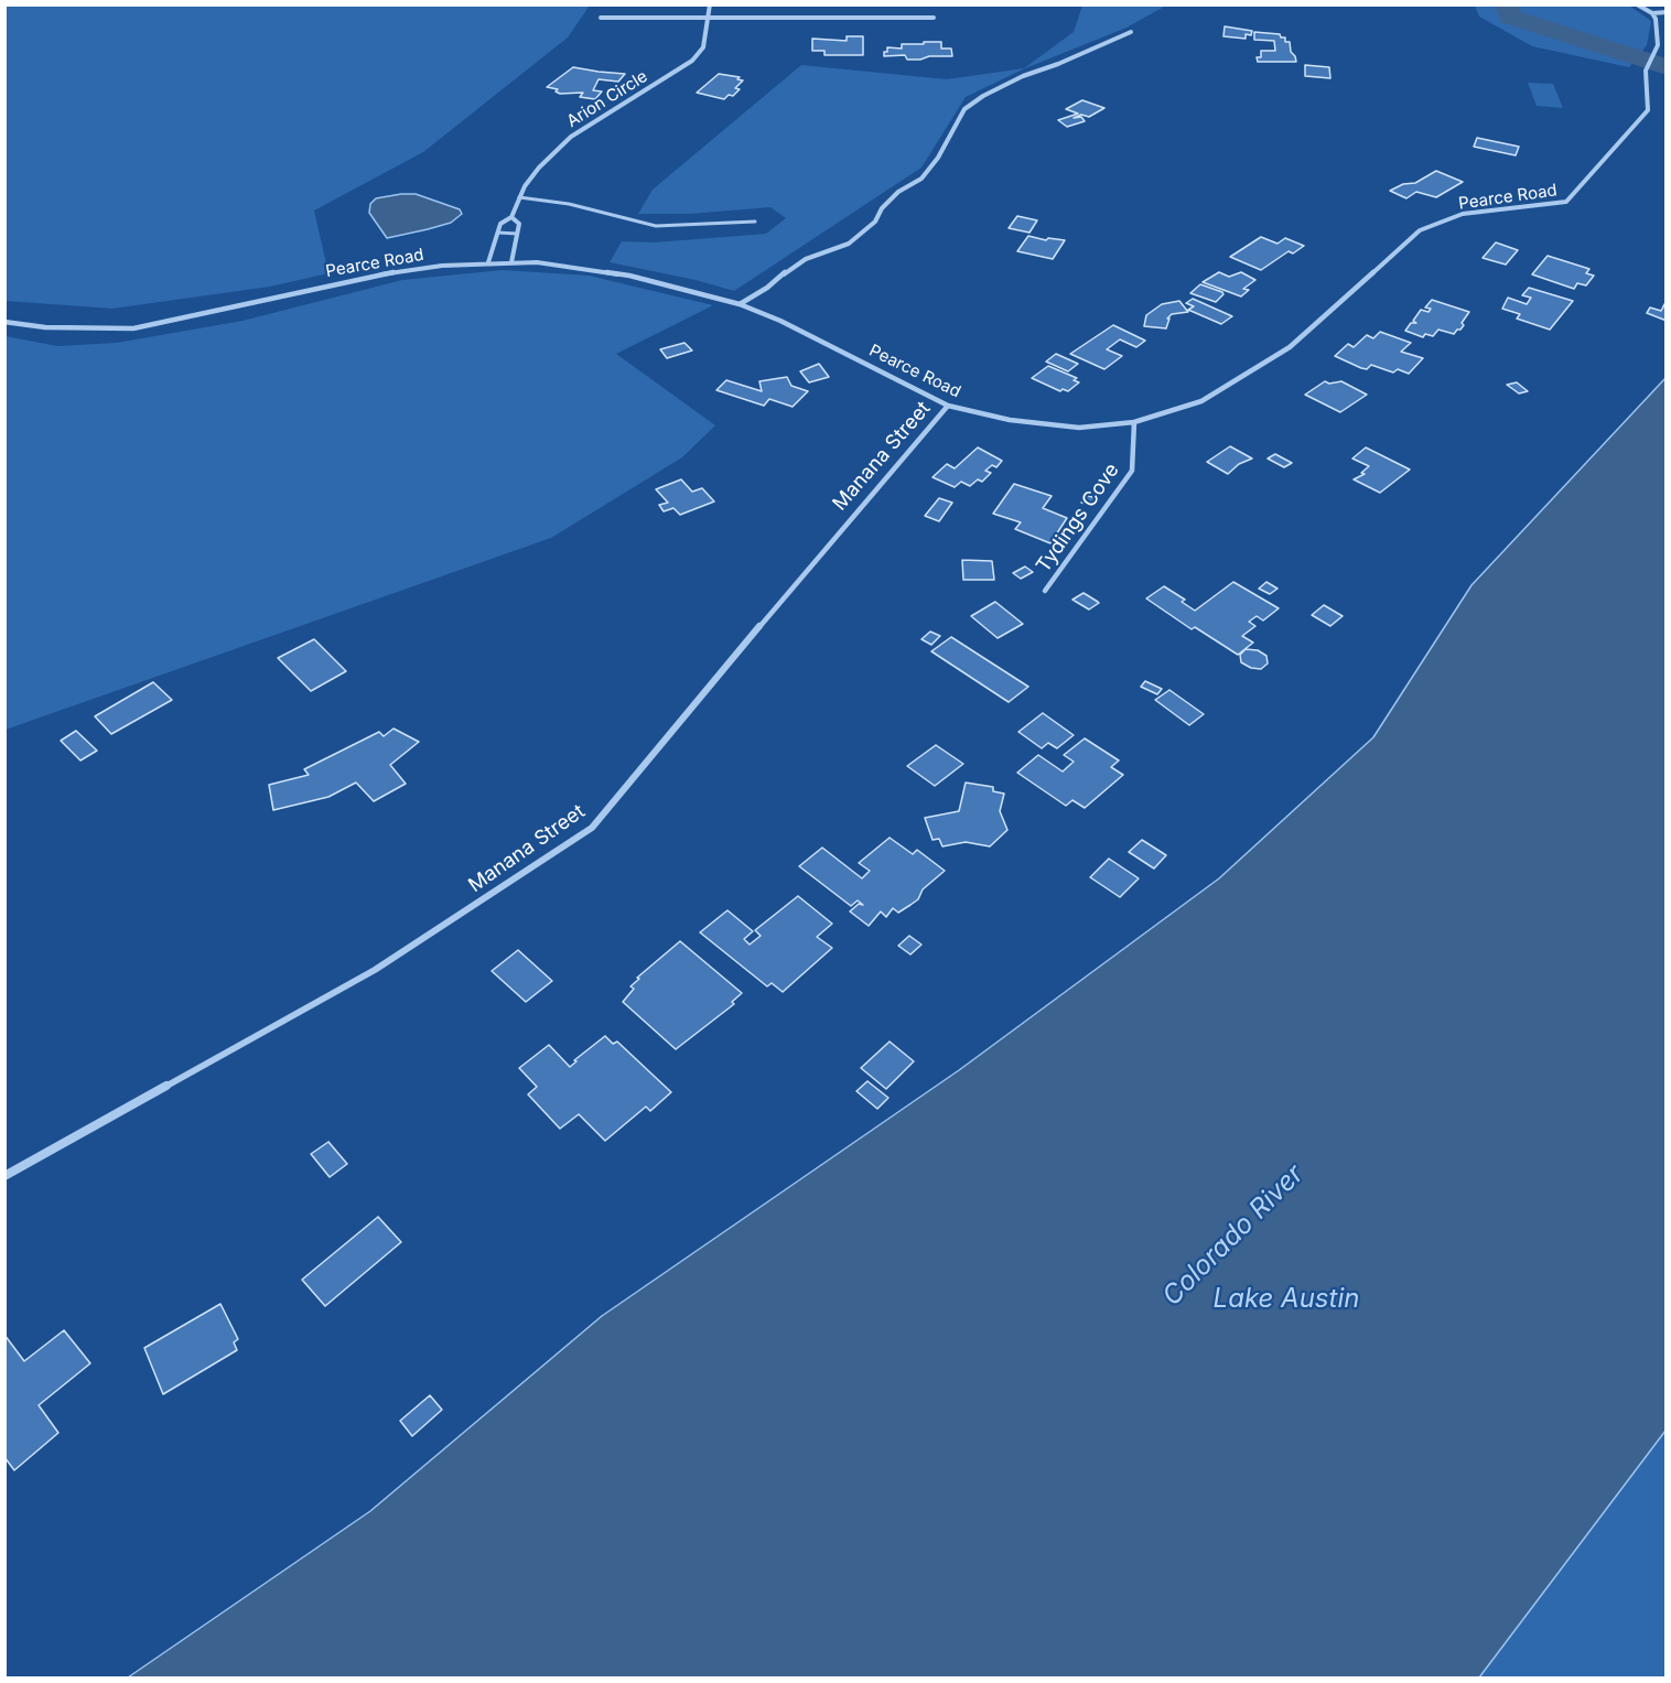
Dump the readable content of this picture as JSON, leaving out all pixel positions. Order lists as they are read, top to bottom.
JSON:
{
  "streets": {
    "street": [
      "Arion Circle",
      "Pearce Road",
      "Manana Street",
      "Tydings Cove"
    ]
  },
  "crossings": [
    ["Arion Circle", "Pearce Road"],
    ["Pearce Road", "Manana Street"],
    ["Pearce Road", "Tydings Cove"]
  ],
  "water": ["Colorado River", "Lake Austin"]
}
